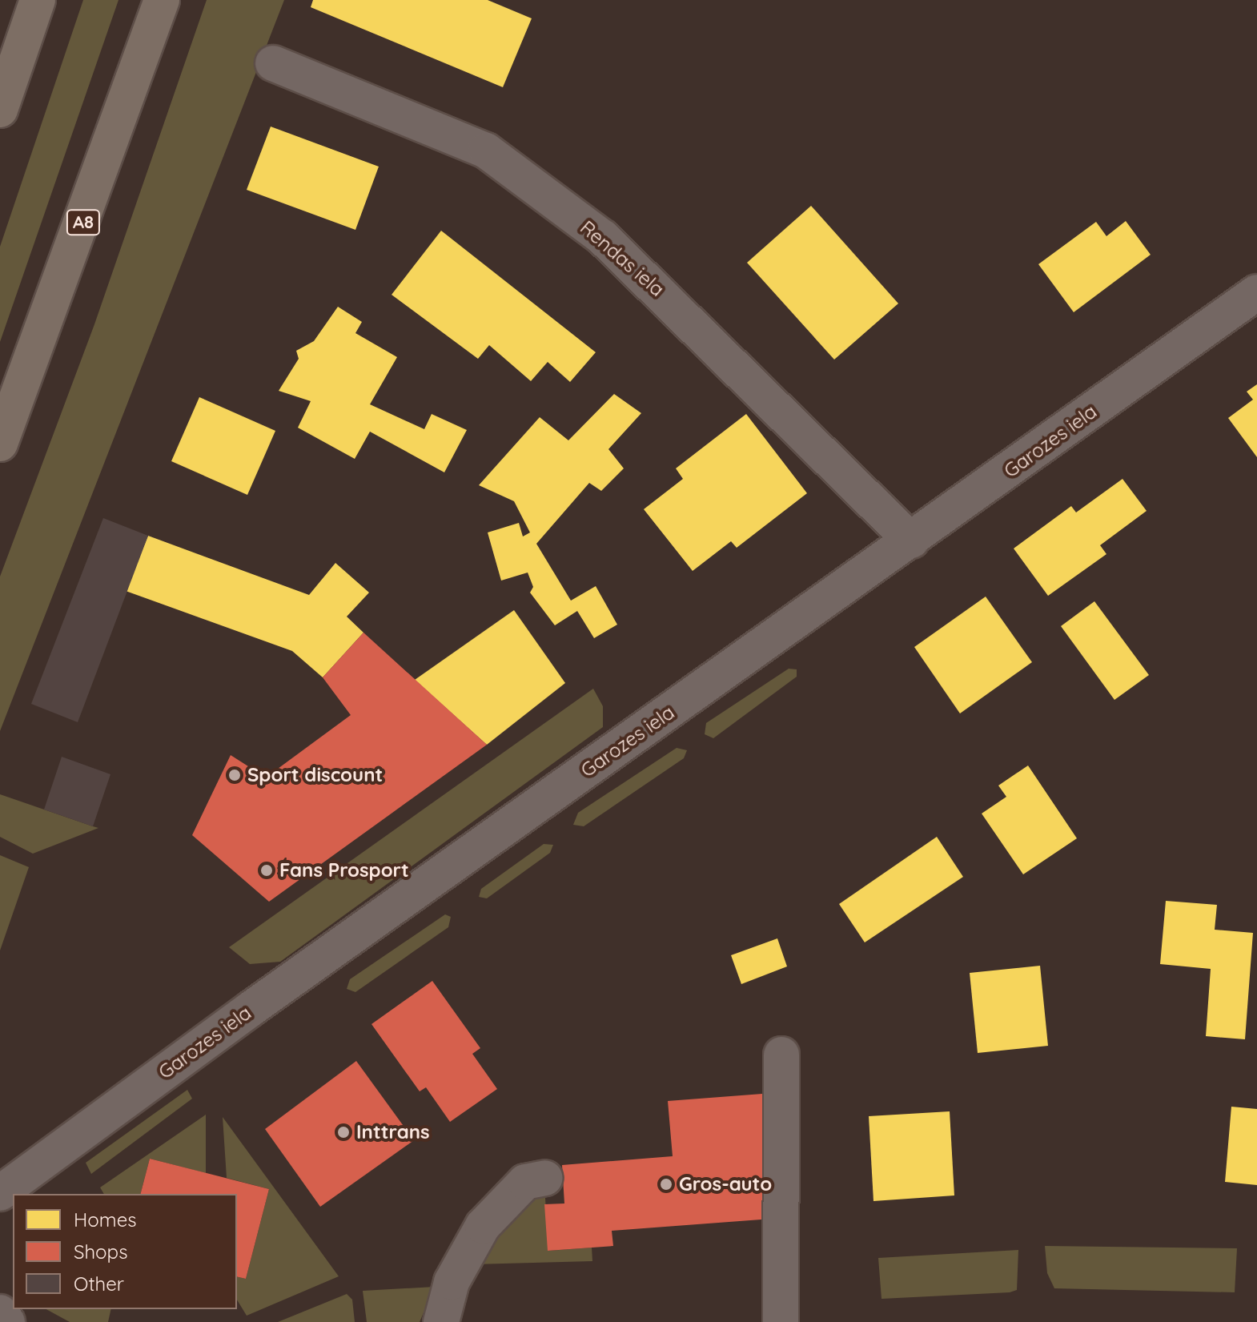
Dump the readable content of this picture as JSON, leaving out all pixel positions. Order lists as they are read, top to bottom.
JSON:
{
  "streets": {
    "highway": ["A8"],
    "street": ["Rendas iela", "Garozes iela"]
  },
  "crossings": [
    ["Rendas iela", "Garozes iela"]
  ],
  "places": [
    "Sport discount",
    "Fans Prosport",
    "Inttrans",
    "Gros-auto"
  ],
  "legend": ["Homes", "Shops", "Other"]
}
